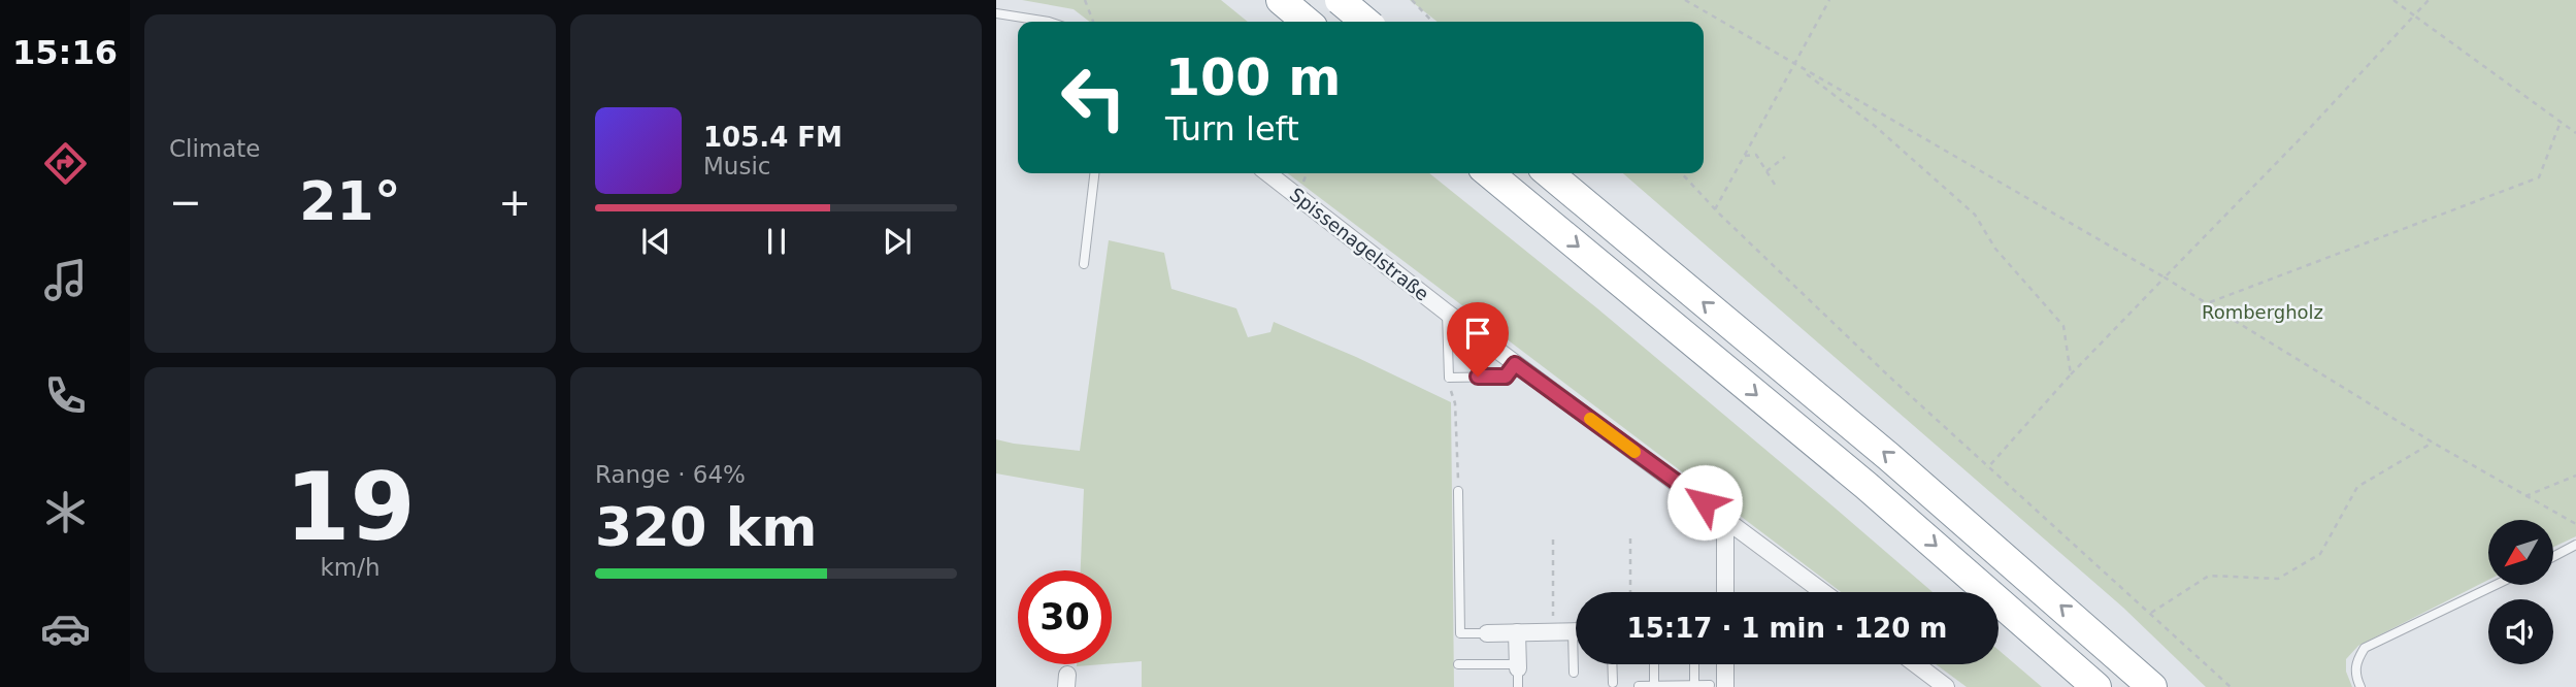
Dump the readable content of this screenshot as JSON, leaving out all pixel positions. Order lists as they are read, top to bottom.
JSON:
{
  "streets": {
    "street": ["Spissenagelstraße"]
  },
  "parks": ["Rombergholz"],
  "north": "bottom left",
  "page": {
    "tabs": "15:16",
    "tile": [
      "Climate",
      ["19", "km/h"],
      ["Range · 64%", "320 km"]
    ],
    "turn": ["100 m", "Turn left"],
    "song": ["105.4 FM", "Music"],
    "heat": ["−", "21°", "+"],
    "limit": "30",
    "trip": "15:17 · 1 min · 120 m"
  }
}
